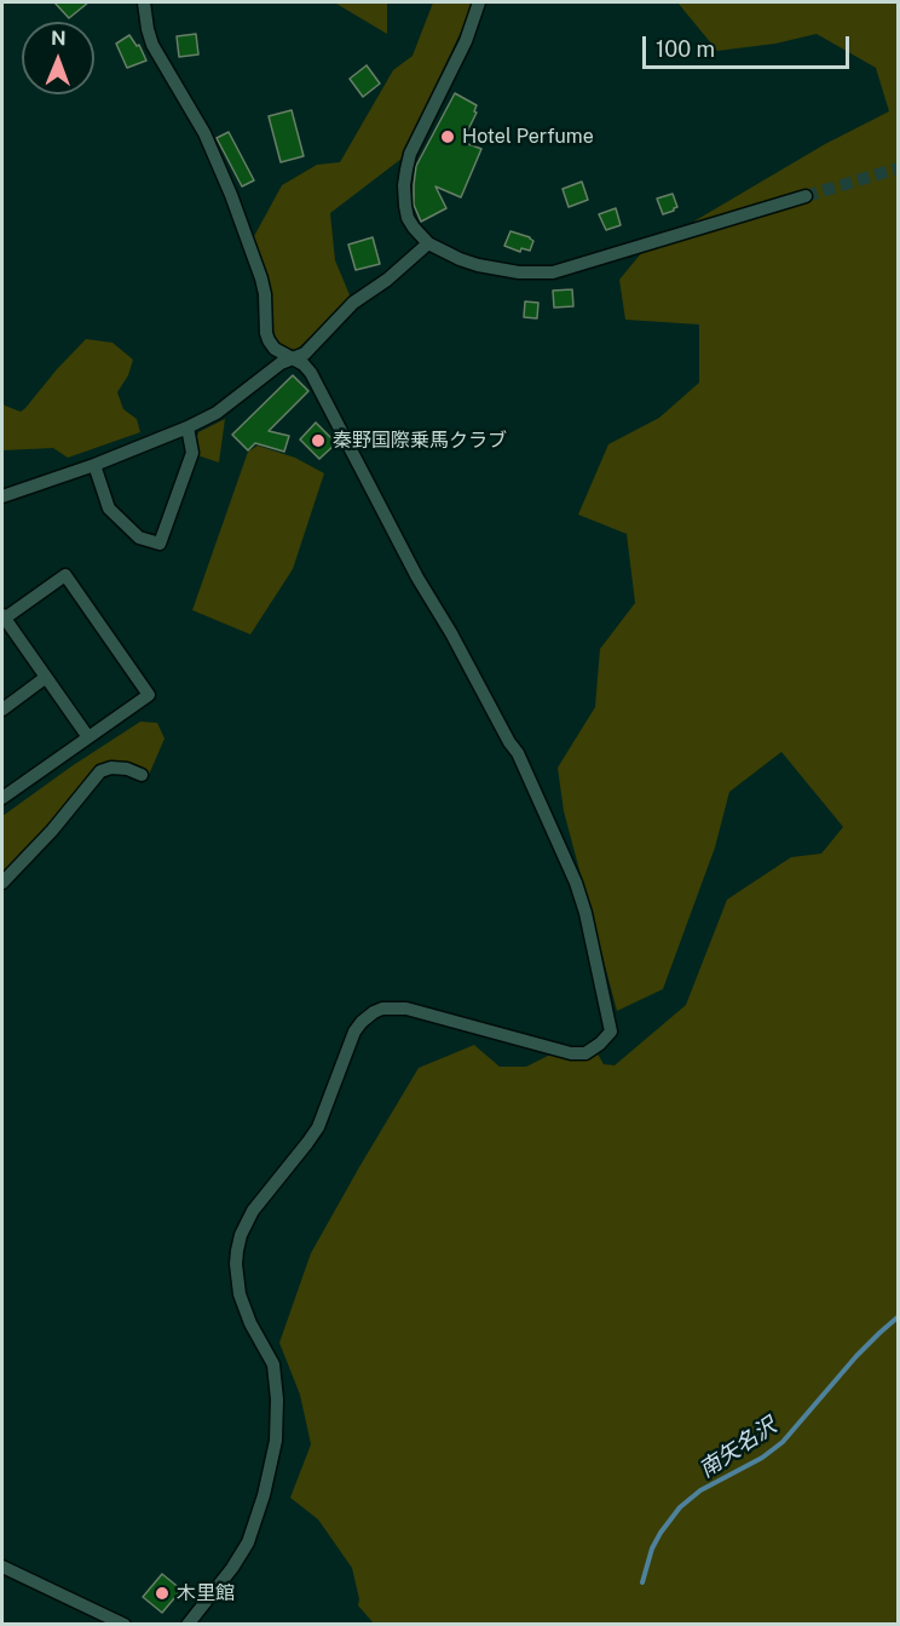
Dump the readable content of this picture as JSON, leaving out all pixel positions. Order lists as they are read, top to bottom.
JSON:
{
  "water": ["南矢名沢"],
  "places": ["Hotel Perfume", "秦野国際乗馬クラブ", "木里館"],
  "scale_bar": "100 m",
  "north": "top"
}
